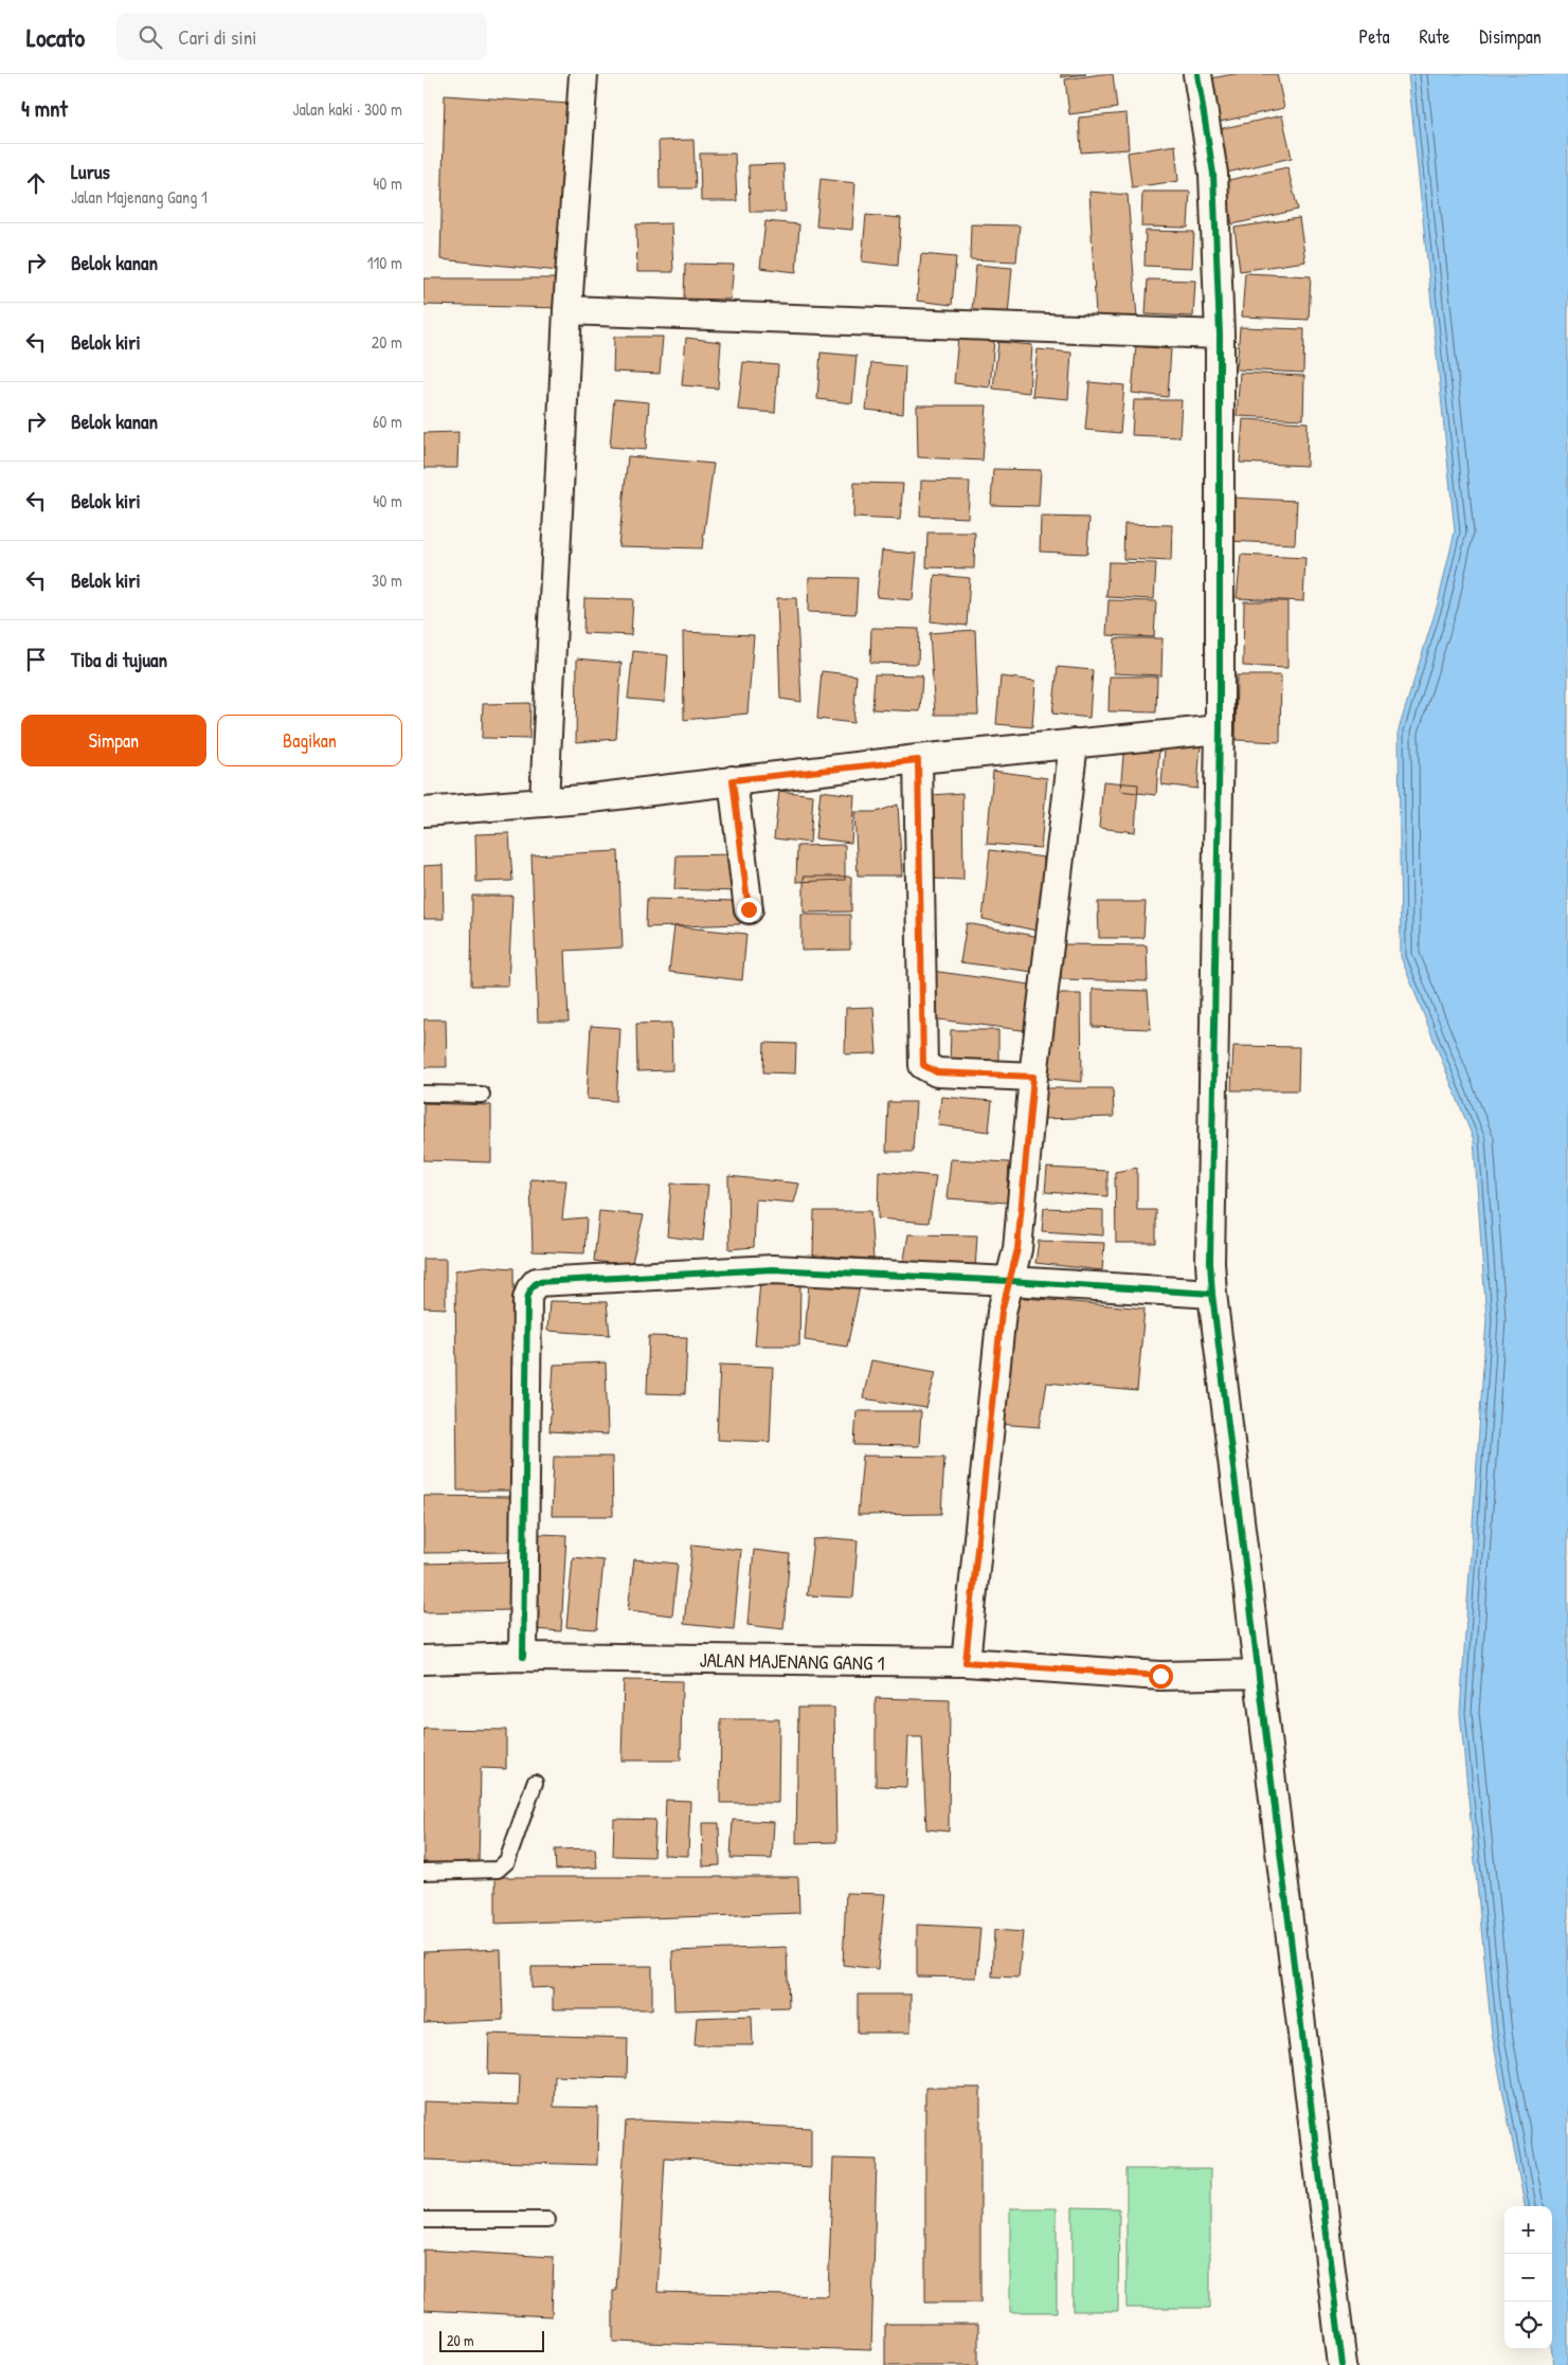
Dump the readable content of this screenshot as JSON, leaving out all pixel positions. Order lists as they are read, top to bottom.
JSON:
{
  "streets": {
    "street": ["JALAN MAJENANG GANG 1"]
  },
  "scale_bar": "20 m",
  "page": {
    "header": "Locato",
    "search": "Cari di sini",
    "nav": ["Peta", "Rute", "Disimpan"],
    "heading": ["4 mnt", "Jalan kaki · 300 m"],
    "list": [
      ["Lurus", "Jalan Majenang Gang 1", "40 m"],
      ["Belok kanan", "110 m"],
      ["Belok kiri", "20 m"],
      ["Belok kanan", "60 m"],
      ["Belok kiri", "40 m"],
      ["Belok kiri", "30 m"],
      "Tiba di tujuan"
    ],
    "buttons": ["Simpan", "Bagikan"],
    "map_buttons": ["+", "−"],
    "scale": "20 m"
  }
}
